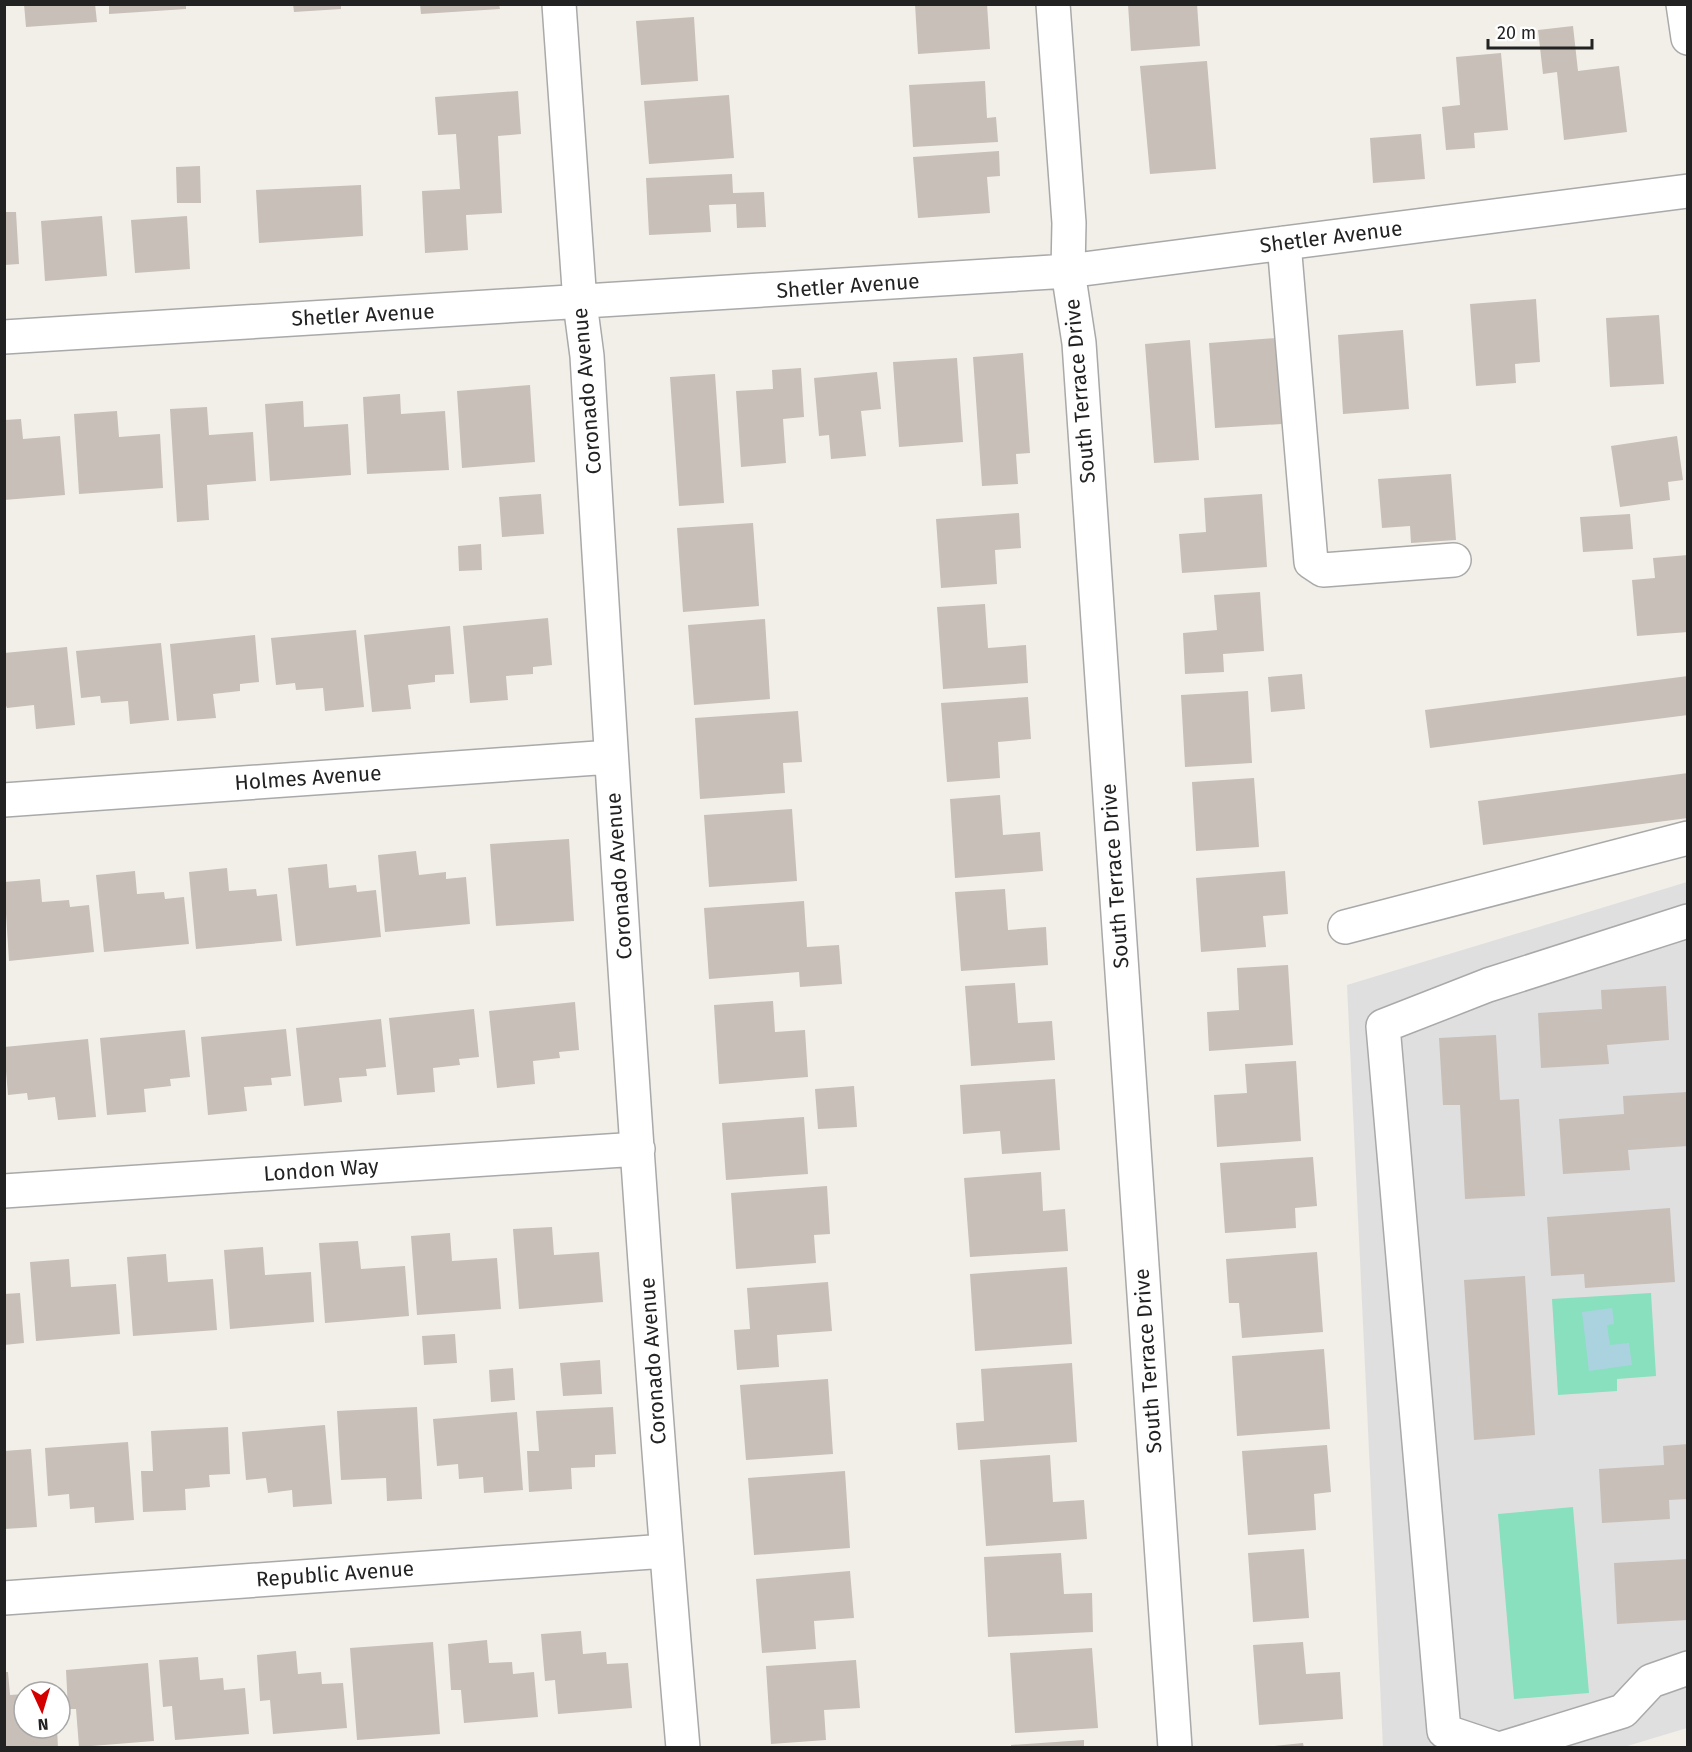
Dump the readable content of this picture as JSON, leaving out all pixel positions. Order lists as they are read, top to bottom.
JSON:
{
  "streets": {
    "street": [
      "Shetler Avenue",
      "Coronado Avenue",
      "South Terrace Drive",
      "Holmes Avenue",
      "London Way",
      "Republic Avenue"
    ]
  },
  "crossings": [
    ["Shetler Avenue", "Coronado Avenue"],
    ["Shetler Avenue", "South Terrace Drive"],
    ["Coronado Avenue", "Holmes Avenue"],
    ["Coronado Avenue", "London Way"],
    ["Coronado Avenue", "Republic Avenue"]
  ],
  "scale_bar": "20 m",
  "north": "bottom"
}
